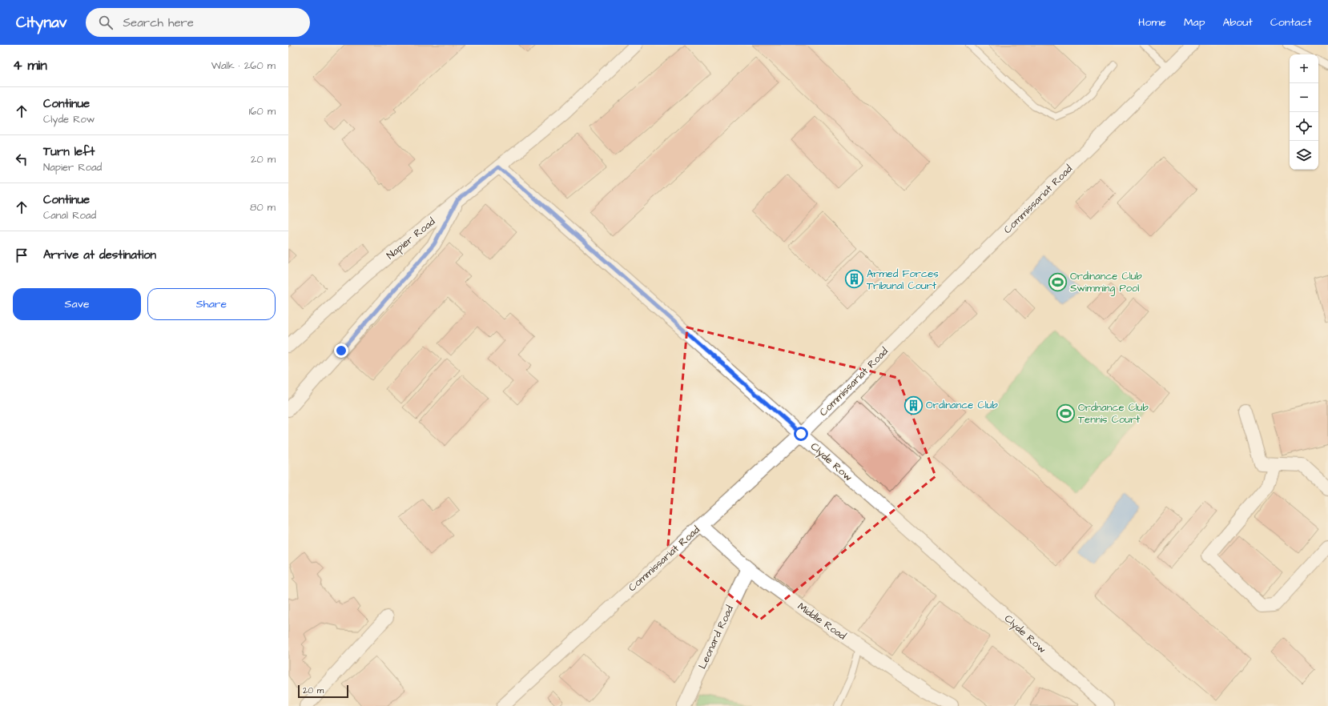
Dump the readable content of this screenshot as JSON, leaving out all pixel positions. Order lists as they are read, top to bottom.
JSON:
{
  "streets": {
    "street": [
      "Commissariat Road",
      "Napier Road",
      "Clyde Row",
      "Middle Road",
      "Leonard Road"
    ]
  },
  "crossings": [
    ["Commissariat Road", "Clyde Row"],
    ["Commissariat Road", "Middle Road"],
    ["Napier Road", "Clyde Row"],
    ["Middle Road", "Leonard Road"]
  ],
  "places": {
    "building": ["Armed Forces Tribunal Court", "Ordinance Club"],
    "sports": ["Ordinance Club Swimming Pool", "Ordnance Club Tennis Court"]
  },
  "scale_bar": "20 m",
  "page": {
    "header": "Citynav",
    "search": "Search here",
    "nav": [
      "Home",
      "Map",
      "About",
      "Contact"
    ],
    "heading": ["4 min", "Walk · 260 m"],
    "map_buttons": ["+", "−"],
    "list": [
      ["Continue", "Clyde Row", "160 m"],
      ["Turn left", "Napier Road", "20 m"],
      ["Continue", "Canal Road", "80 m"],
      "Arrive at destination"
    ],
    "buttons": ["Save", "Share"],
    "scale": "20 m"
  }
}
